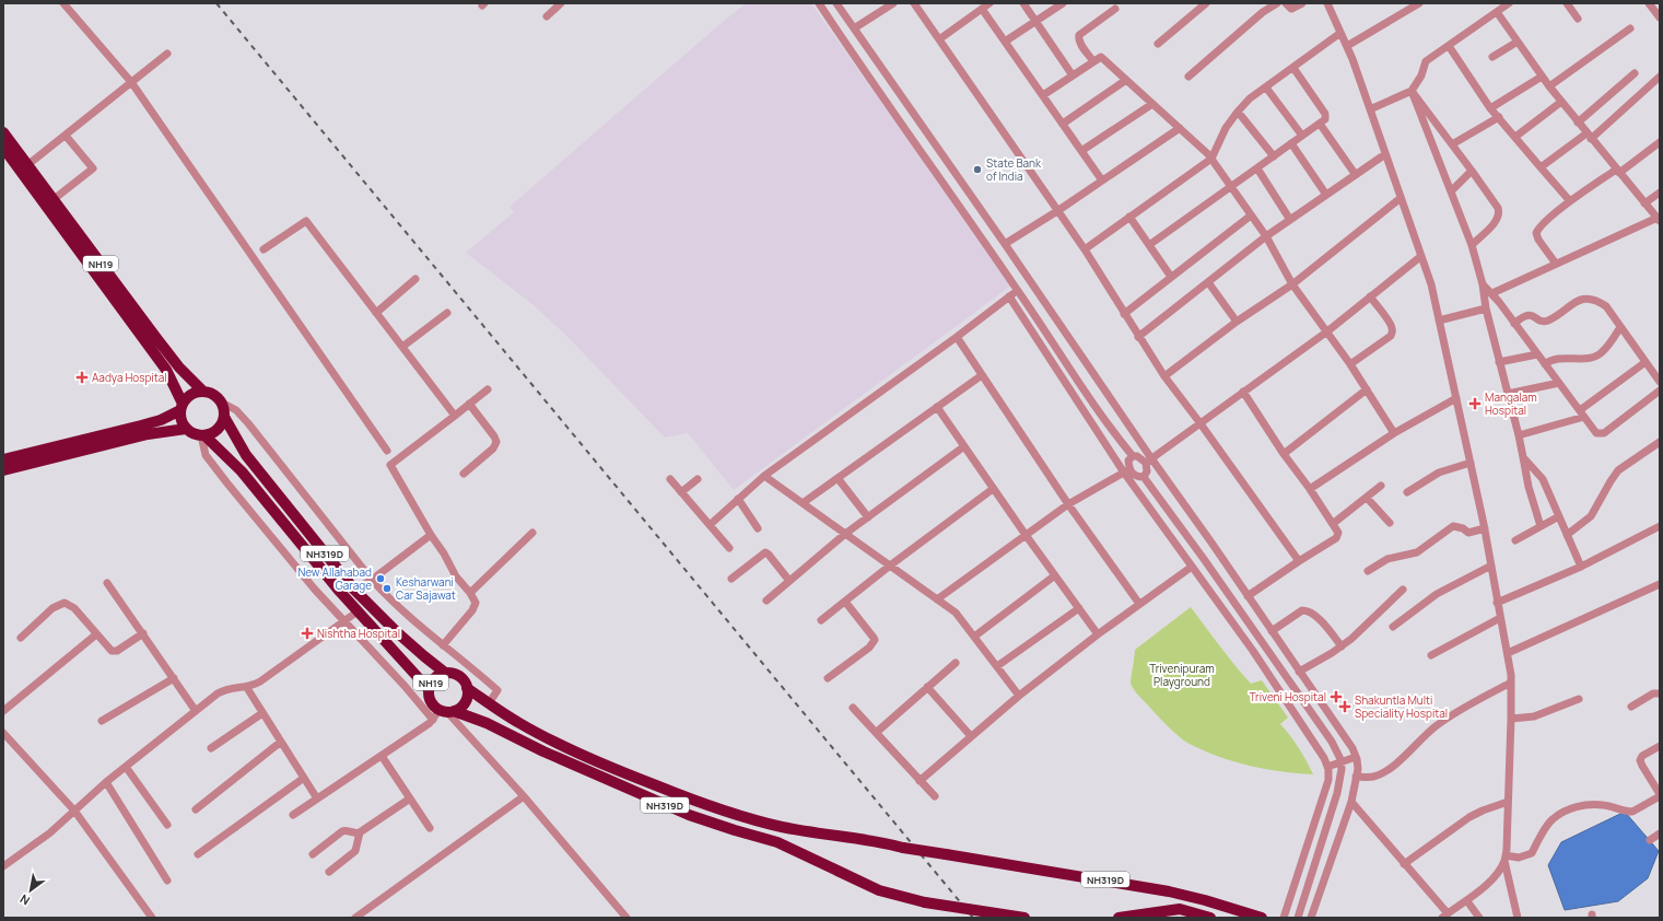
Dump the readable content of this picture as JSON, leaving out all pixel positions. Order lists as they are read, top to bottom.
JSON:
{
  "streets": {
    "highway": ["NH19", "NH319D"]
  },
  "crossings": [
    ["NH19", "NH319D"]
  ],
  "parks": ["Trivenipuram Playground"],
  "places": {
    "other": ["State Bank of India", "New Allahabad Garage", "Kesharwani Car Sajawat"],
    "health": [
      "Aadya Hospital",
      "Mangalam Hospital",
      "Nishtha Hospital",
      "Triveni Hospital",
      "Shakuntla Multi Speciality Hospital"
    ]
  },
  "north": "bottom left"
}
